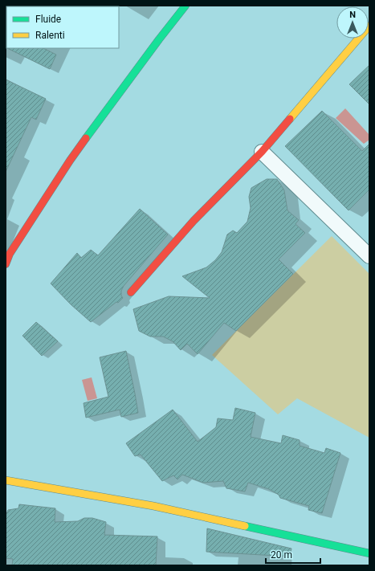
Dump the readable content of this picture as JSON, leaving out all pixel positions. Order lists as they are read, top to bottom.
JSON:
{
  "legend": ["Fluide", "Ralenti"],
  "scale_bar": "20 m",
  "north": "top"
}
